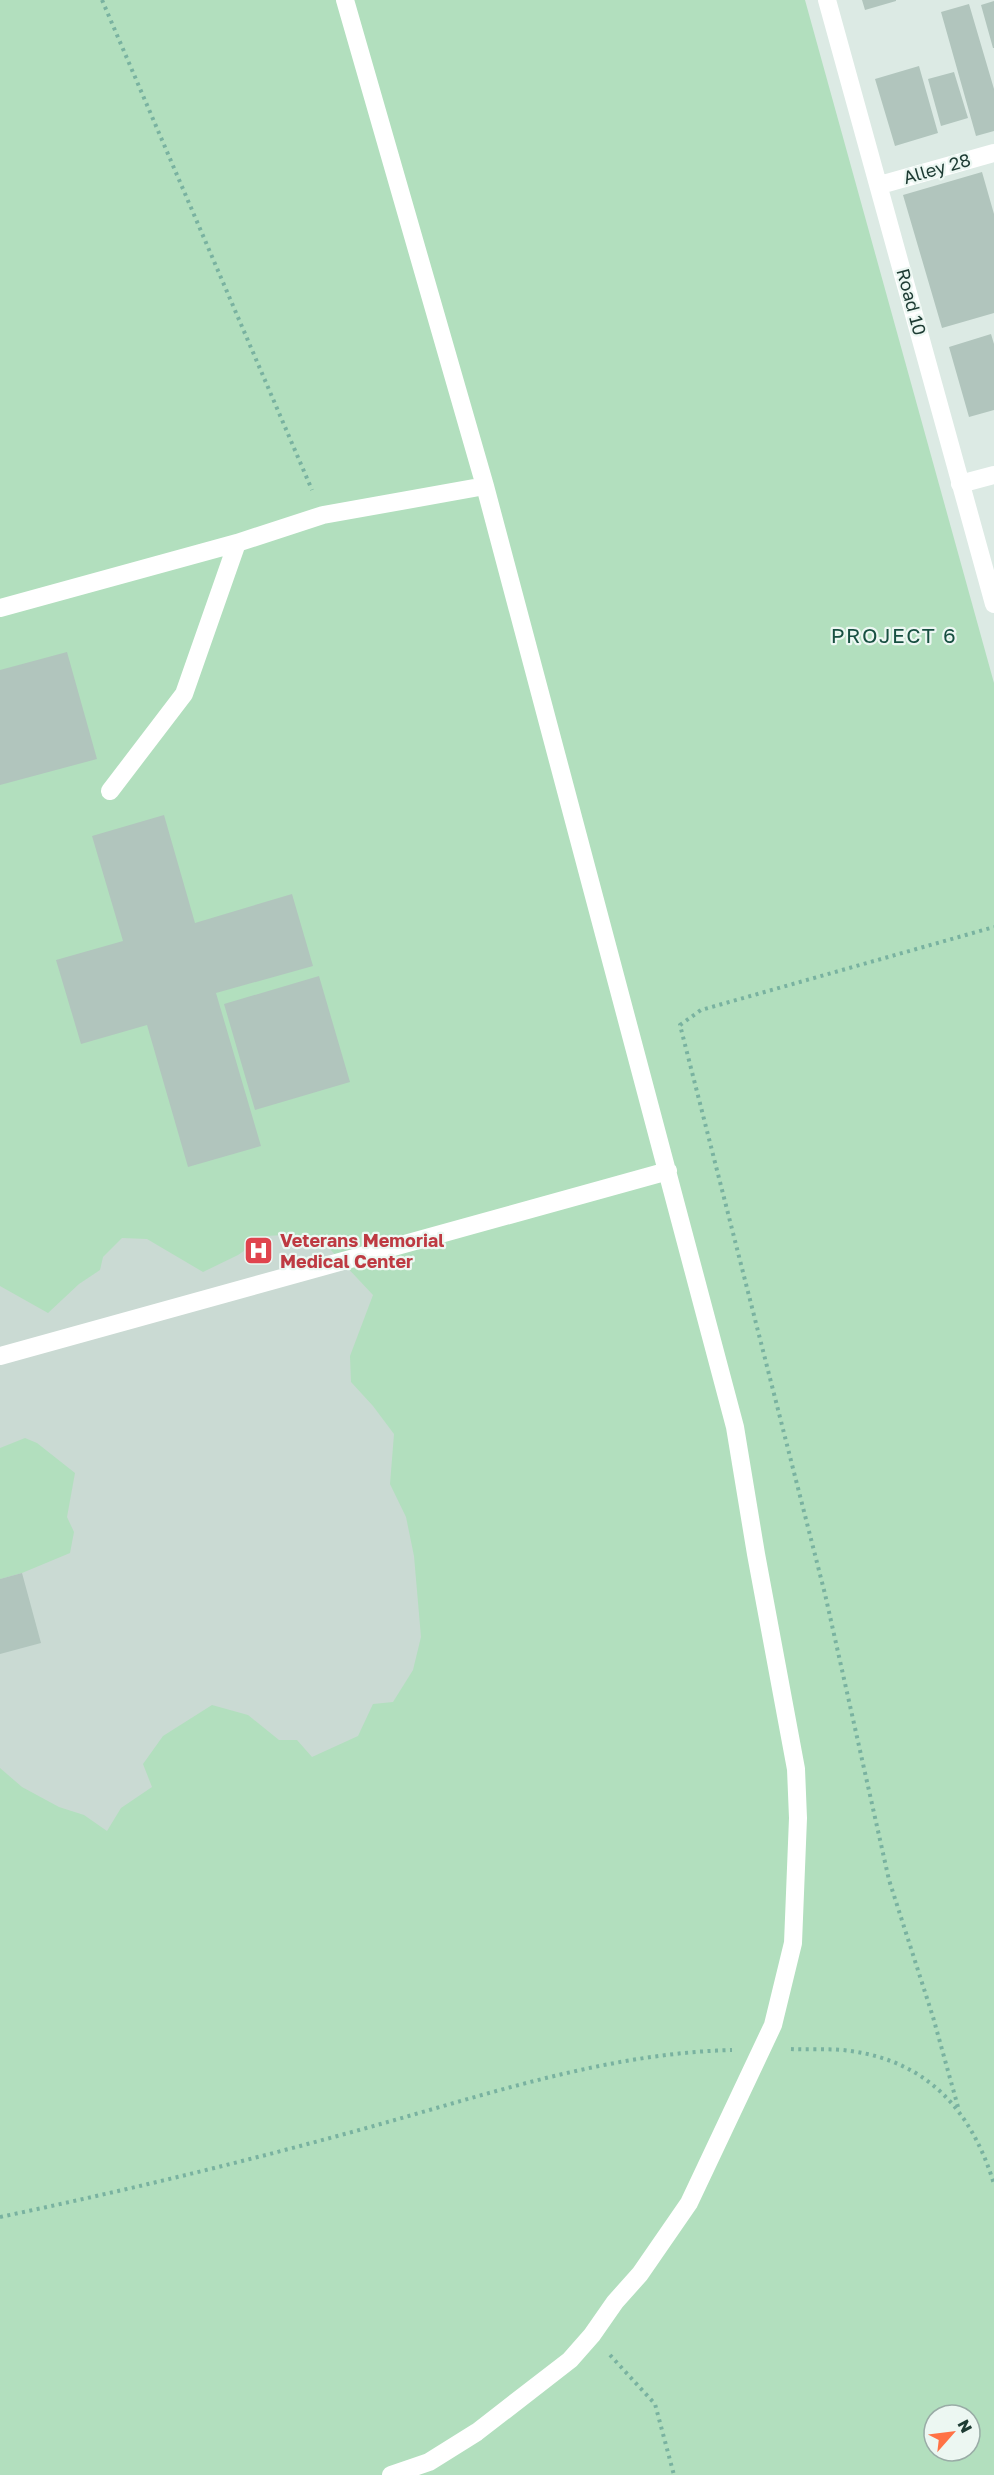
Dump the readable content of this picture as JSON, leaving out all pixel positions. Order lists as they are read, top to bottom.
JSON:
{
  "streets": {
    "street": ["Alley 28", "Road 10"]
  },
  "crossings": [
    ["Alley 28", "Road 10"]
  ],
  "districts": ["PROJECT 6"],
  "places": {
    "hospital": ["Veterans Memorial Medical Center"]
  },
  "north": "top right"
}
